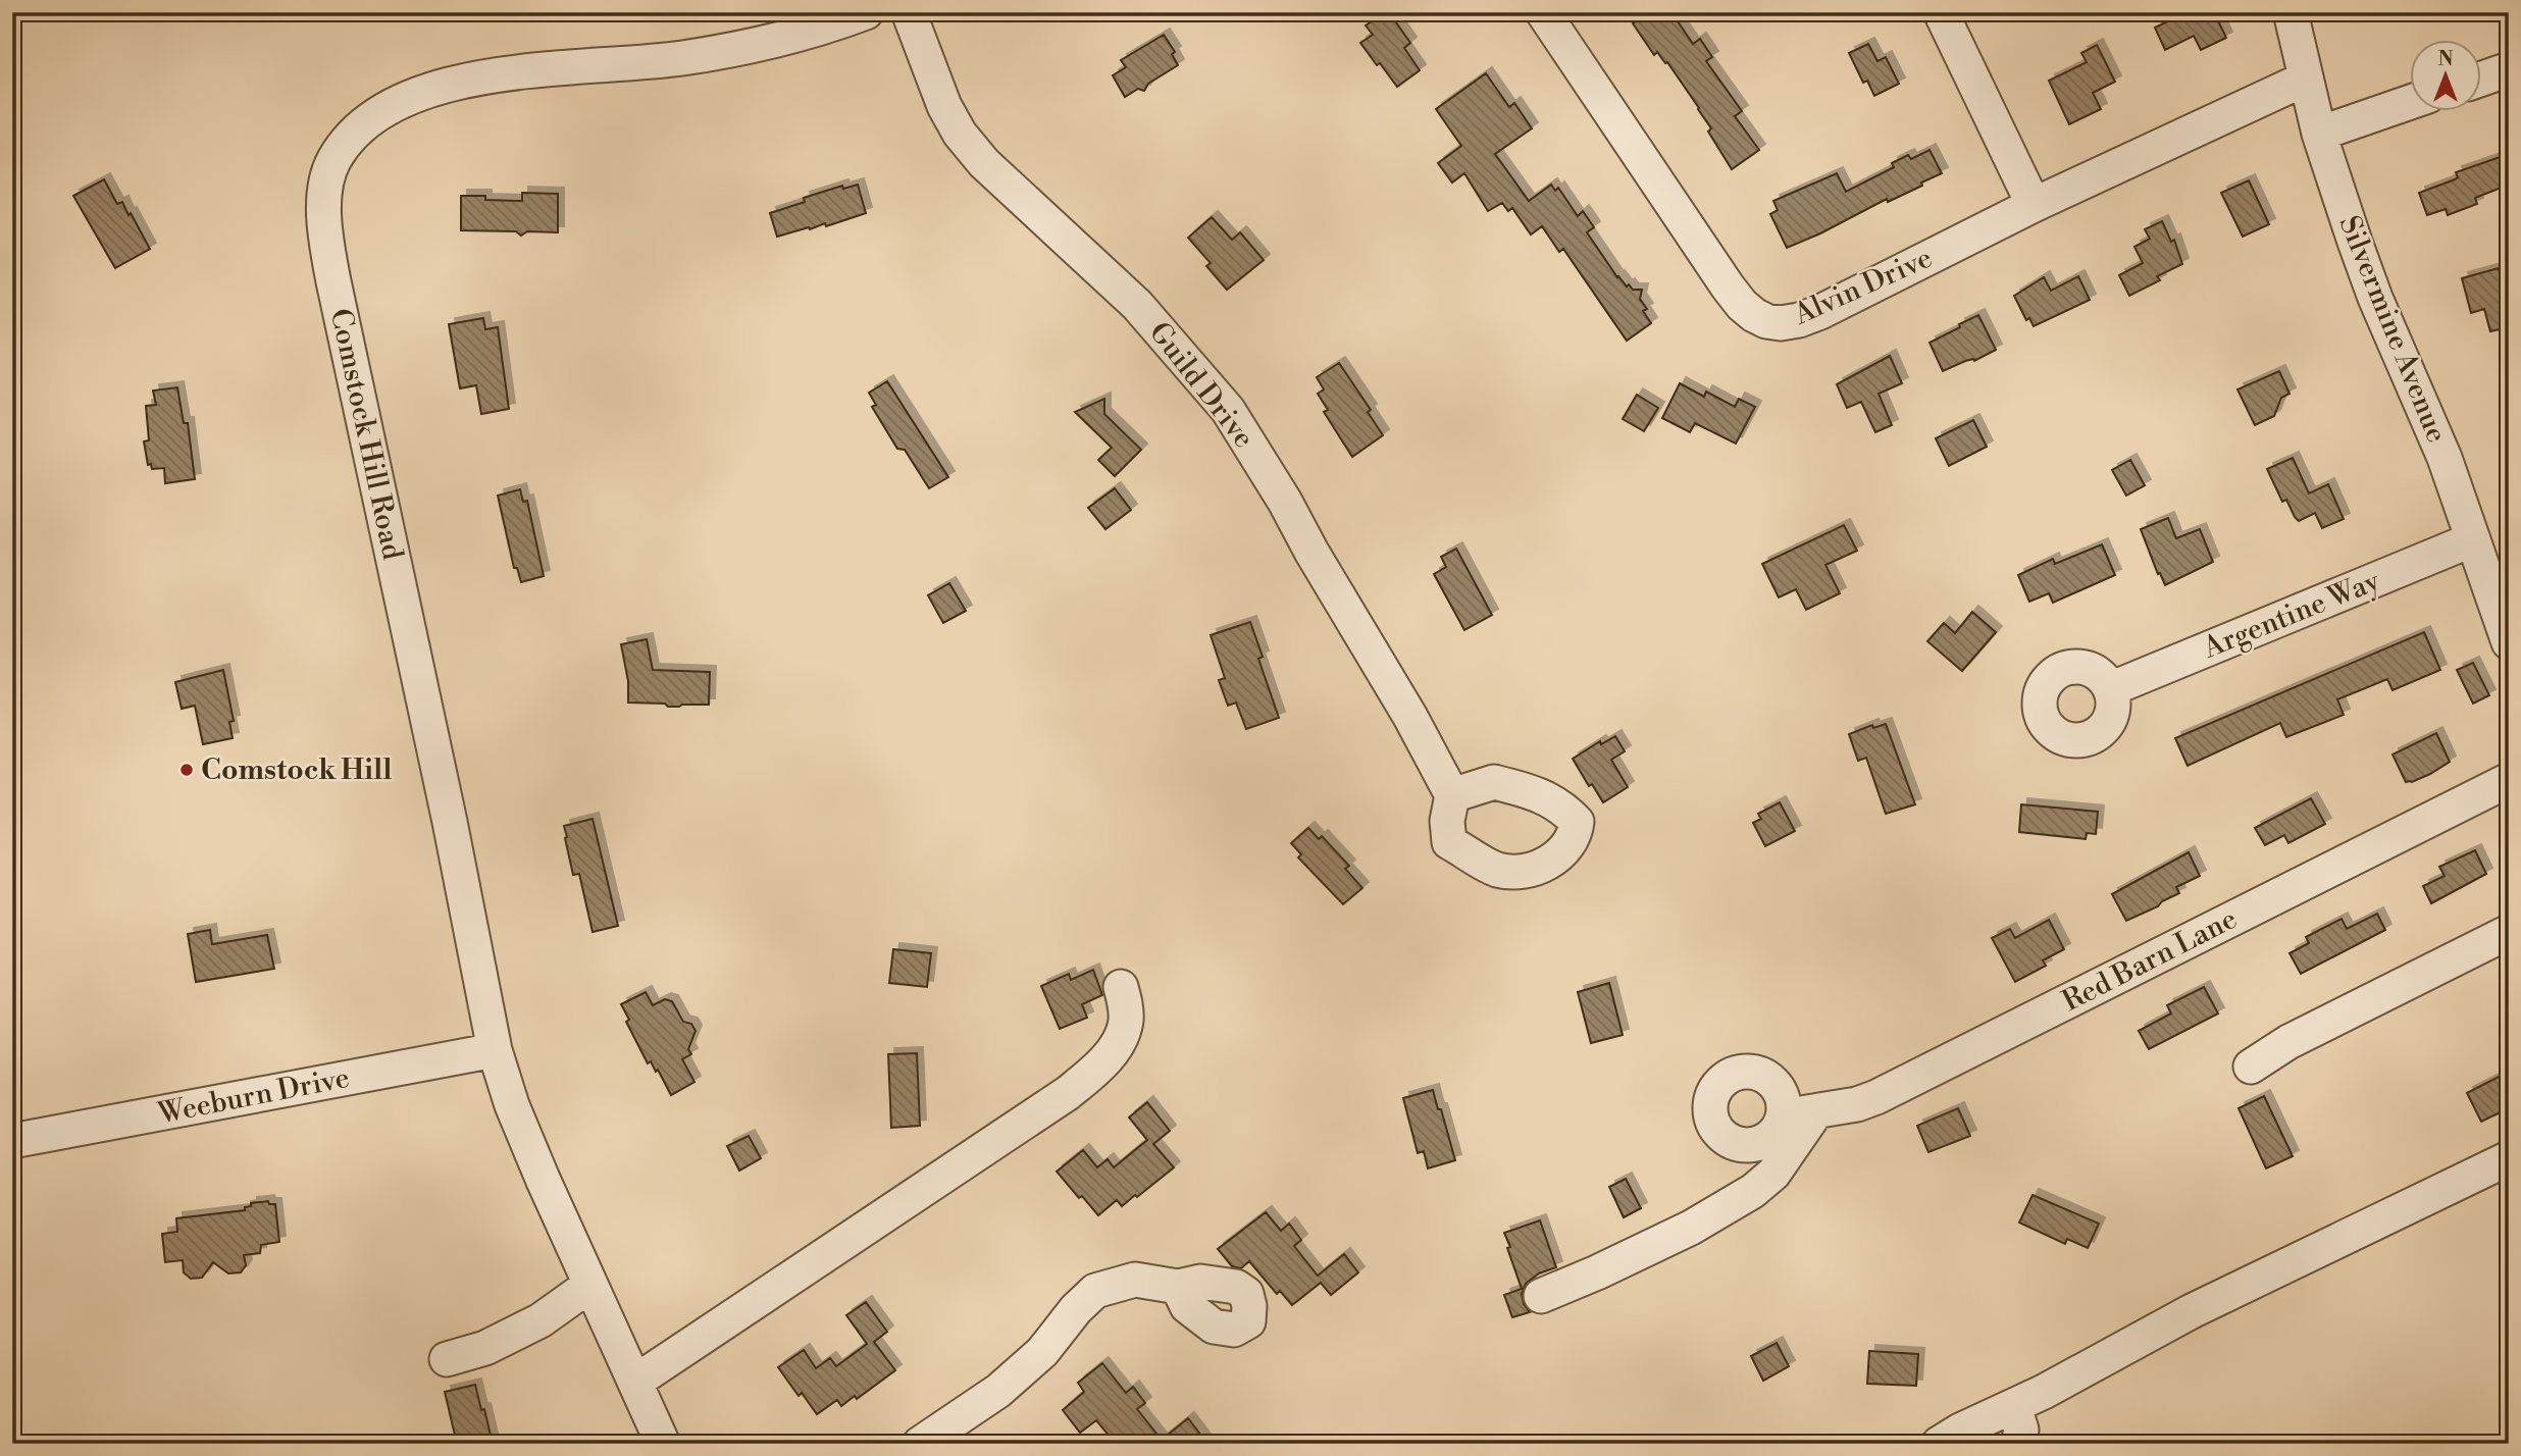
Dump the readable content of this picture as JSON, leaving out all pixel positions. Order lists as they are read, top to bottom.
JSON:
{
  "streets": {
    "street": [
      "Alvin Drive",
      "Silvermine Avenue",
      "Guild Drive",
      "Comstock Hill Road",
      "Argentine Way",
      "Red Barn Lane",
      "Weeburn Drive"
    ]
  },
  "crossings": [
    ["Alvin Drive", "Silvermine Avenue"],
    ["Silvermine Avenue", "Argentine Way"],
    ["Comstock Hill Road", "Weeburn Drive"]
  ],
  "places": ["Comstock Hill"],
  "north": "top"
}
